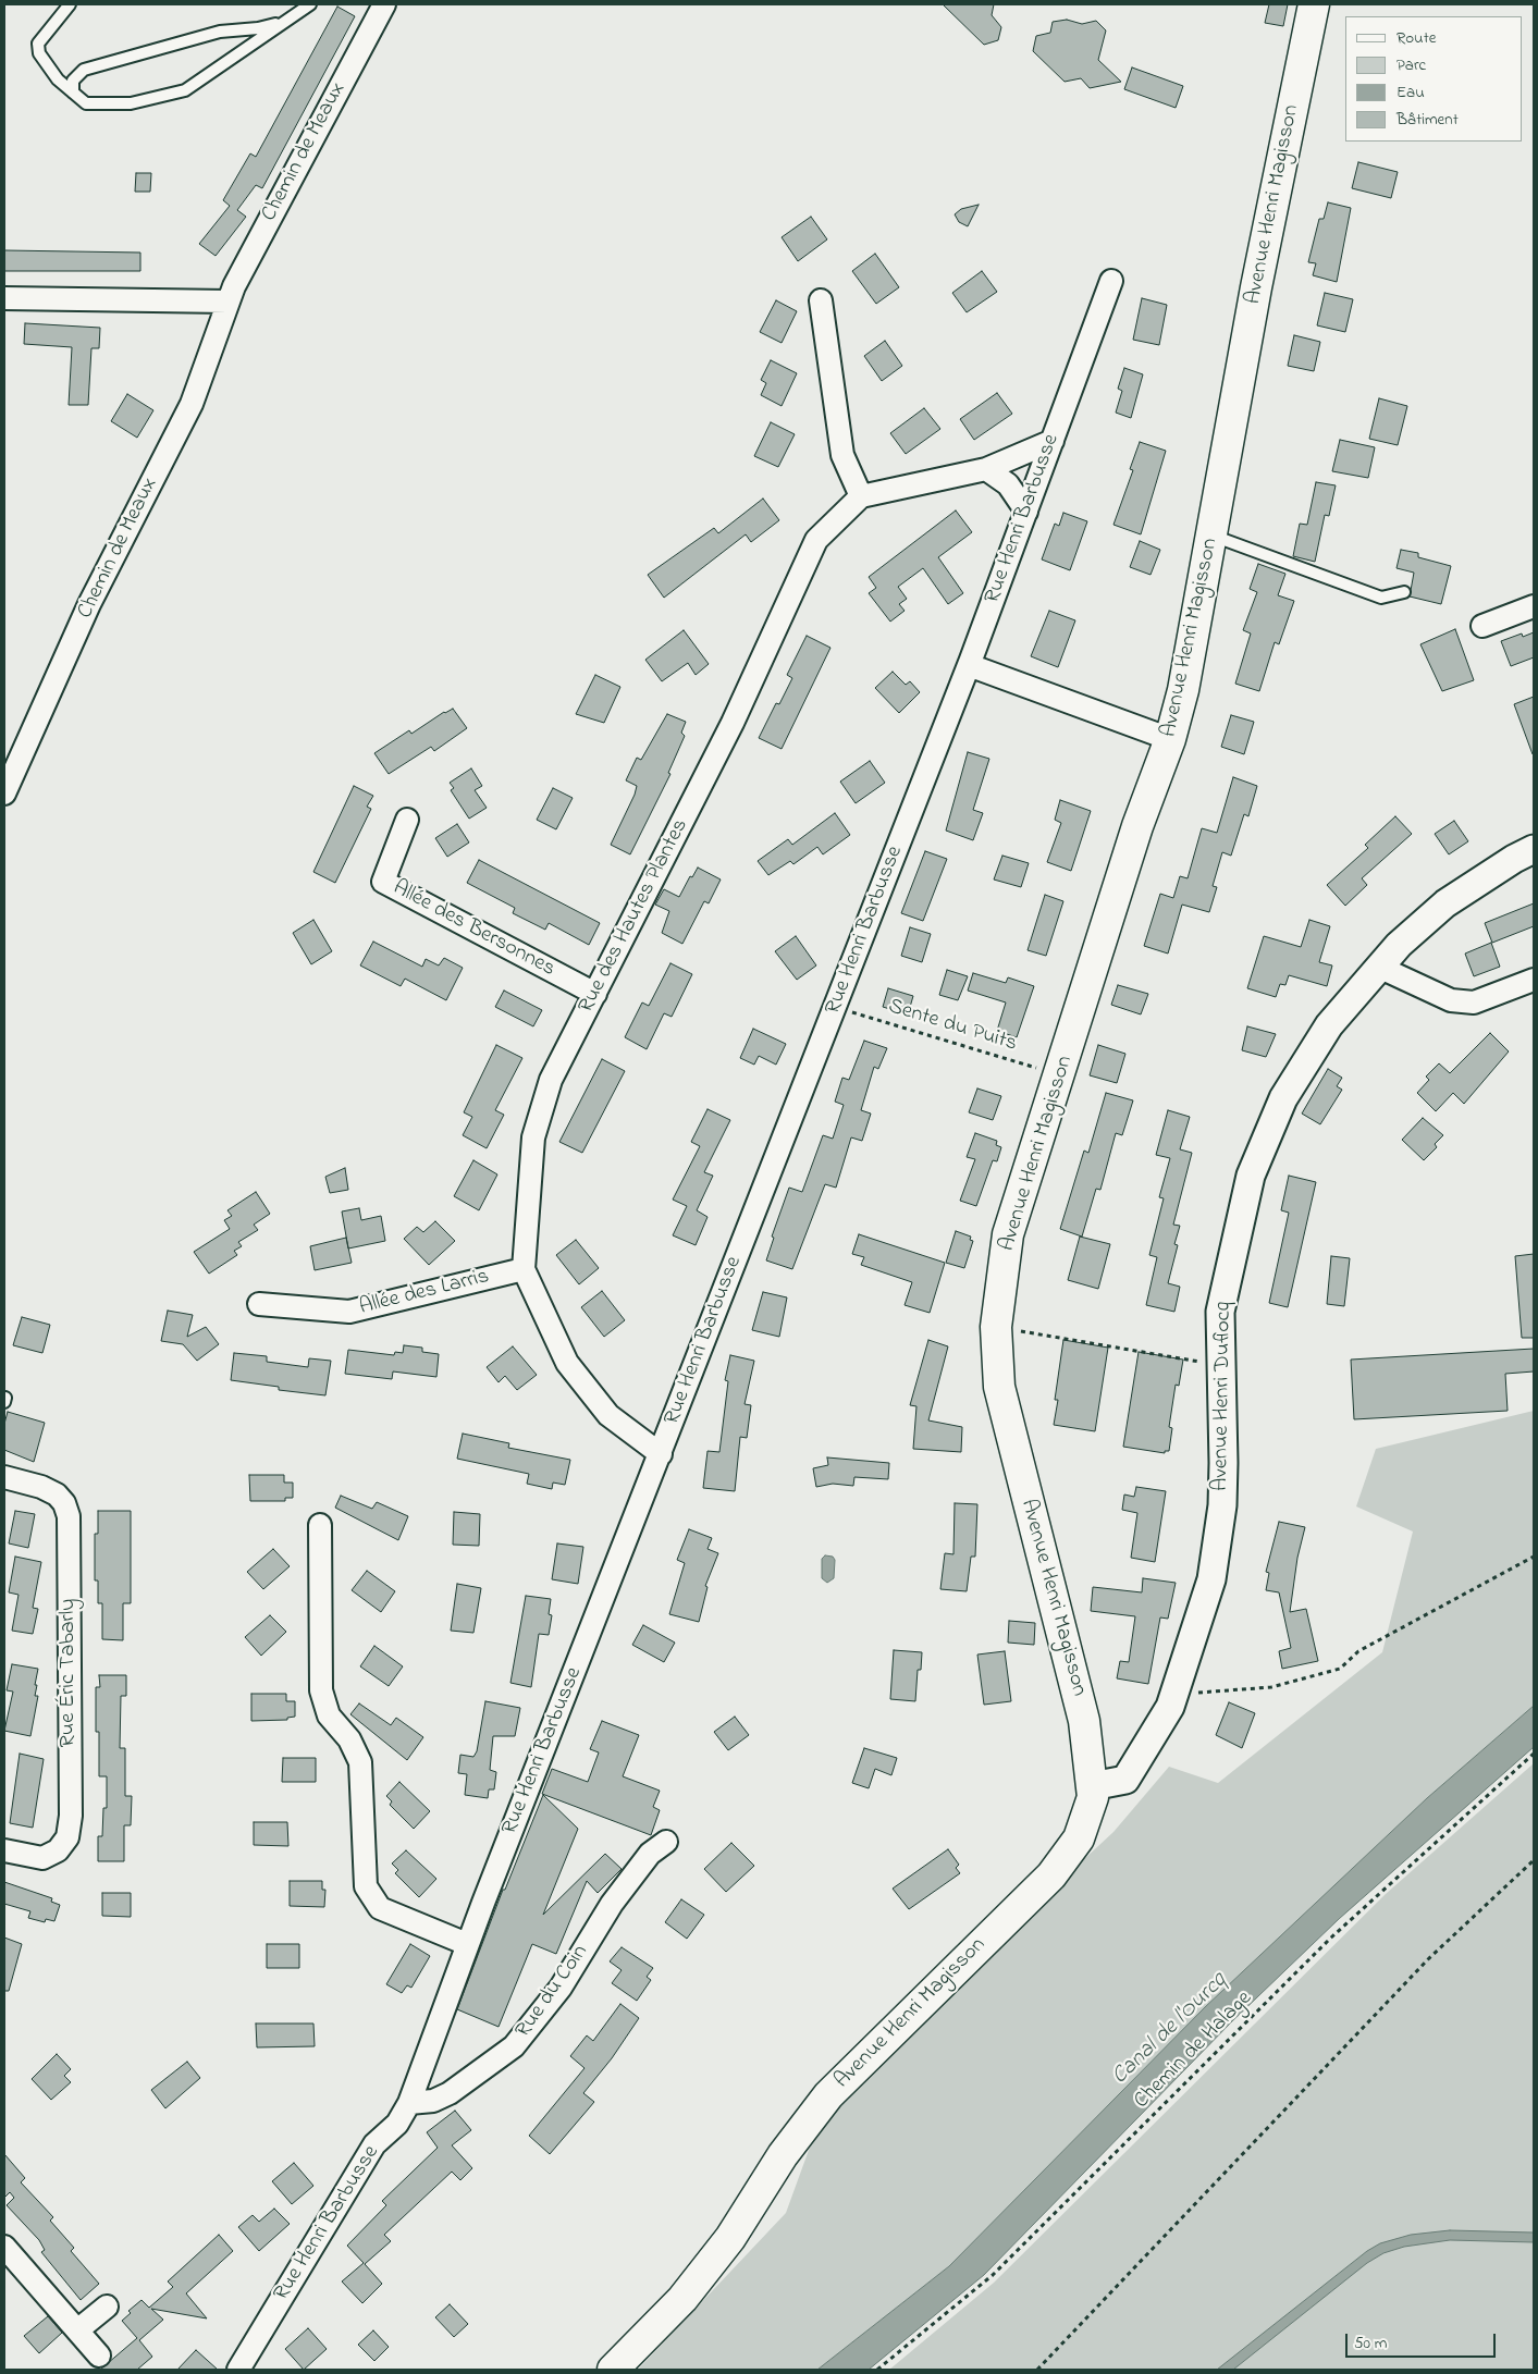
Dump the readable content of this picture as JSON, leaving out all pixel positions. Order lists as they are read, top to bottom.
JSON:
{
  "streets": {
    "main road": ["Avenue Henri Magisson"],
    "street": [
      "Chemin de Meaux",
      "Rue Henri Barbusse",
      "Rue des Hautes Plantes",
      "Allée des Bersonnes",
      "Allée des Larris",
      "Avenue Henri Duflocq",
      "Rue Éric Tabarly",
      "Rue du Coin"
    ],
    "path": ["Sente du Puits", "Chemin de Halage"]
  },
  "crossings": [
    ["Avenue Henri Magisson", "Sente du Puits"],
    ["Avenue Henri Magisson", "Avenue Henri Duflocq"],
    ["Rue Henri Barbusse", "Rue des Hautes Plantes"],
    ["Rue Henri Barbusse", "Sente du Puits"],
    ["Rue Henri Barbusse", "Rue du Coin"],
    ["Rue des Hautes Plantes", "Allée des Bersonnes"],
    ["Rue des Hautes Plantes", "Allée des Larris"]
  ],
  "water": ["Canal de l'Ourcq"],
  "legend": [
    "Route",
    "Parc",
    "Eau",
    "Bâtiment"
  ],
  "scale_bar": "50 m"
}
